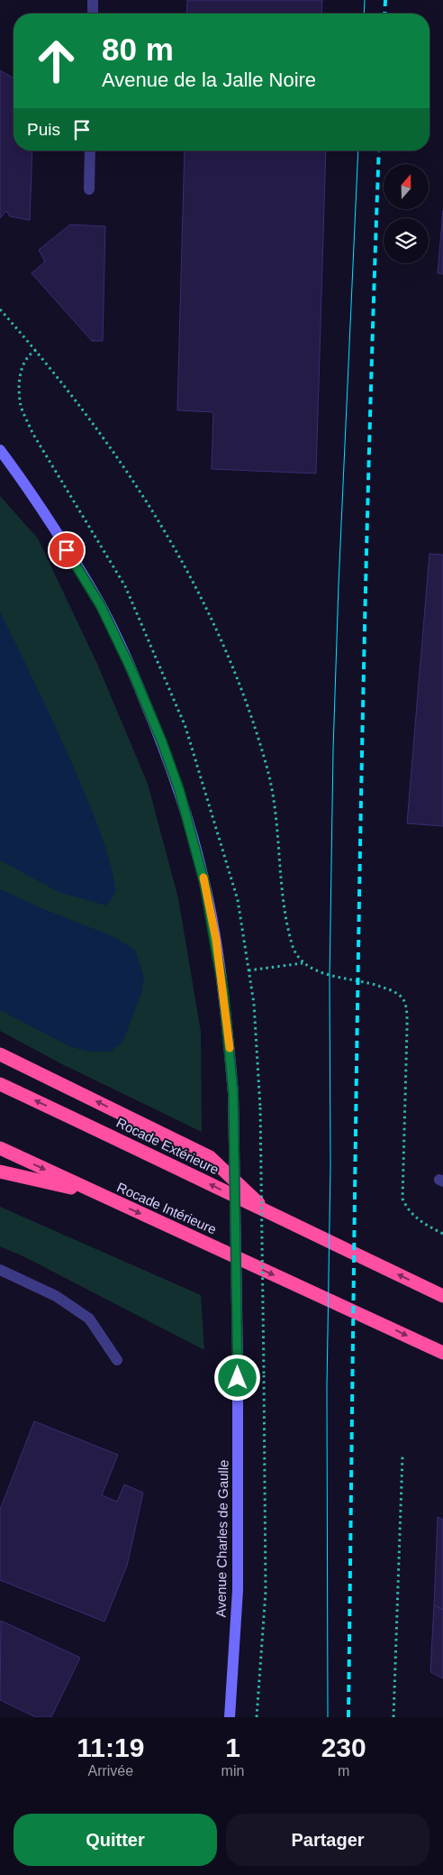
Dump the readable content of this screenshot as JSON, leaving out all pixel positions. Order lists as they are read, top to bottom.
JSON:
{
  "streets": {
    "highway": ["Rocade Extérieure", "Rocade Intérieure"],
    "main road": ["Avenue Charles de Gaulle"]
  },
  "north": "top",
  "page": {
    "turn": ["80 m", "Avenue de la Jalle Noire"],
    "then": "Puis",
    "eta": [
      "11:19",
      "Arrivée",
      "1",
      "min",
      "230",
      "m"
    ],
    "buttons": ["Quitter", "Partager"]
  }
}
